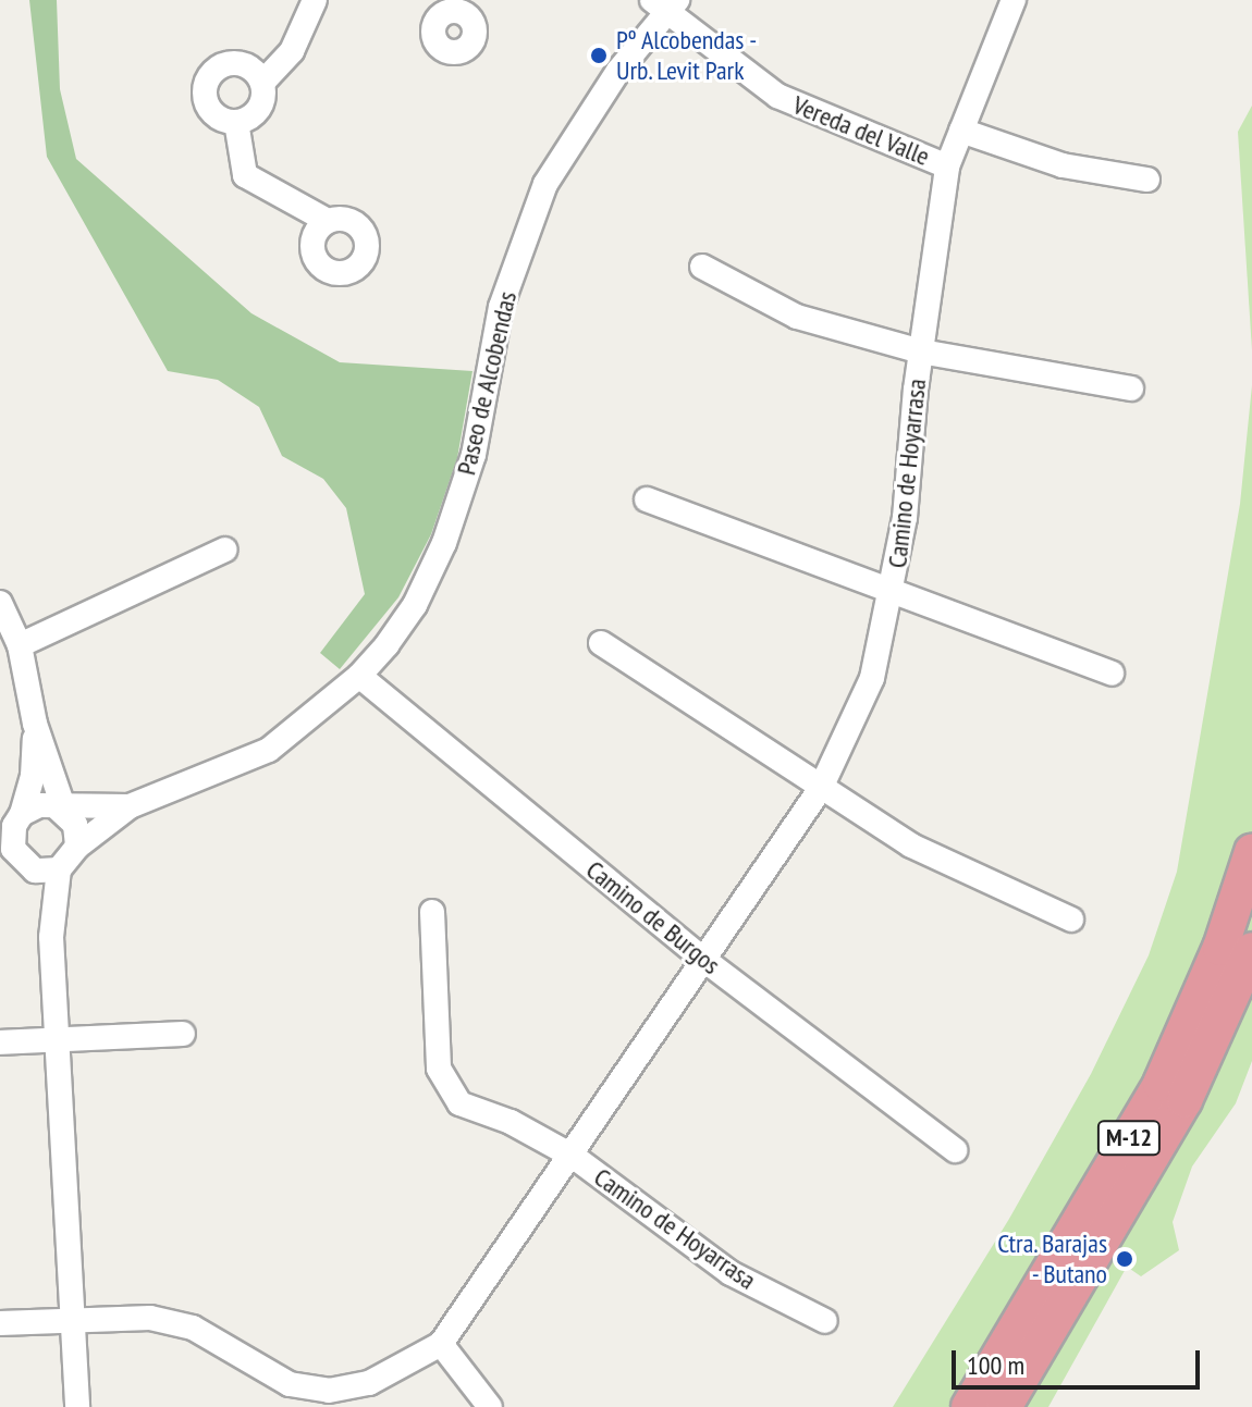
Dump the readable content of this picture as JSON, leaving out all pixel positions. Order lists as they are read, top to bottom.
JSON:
{
  "streets": {
    "highway": ["M-12"],
    "street": [
      "Vereda del Valle",
      "Paseo de Alcobendas",
      "Camino de Hoyarrasa",
      "Camino de Burgos"
    ]
  },
  "crossings": [
    ["Vereda del Valle", "Paseo de Alcobendas"],
    ["Vereda del Valle", "Camino de Hoyarrasa"],
    ["Paseo de Alcobendas", "Camino de Burgos"],
    ["Camino de Hoyarrasa", "Camino de Burgos"]
  ],
  "places": ["Pº Alcobendas - Urb. Levit Park", "Ctra. Barajas - Butano"],
  "scale_bar": "100 m"
}
